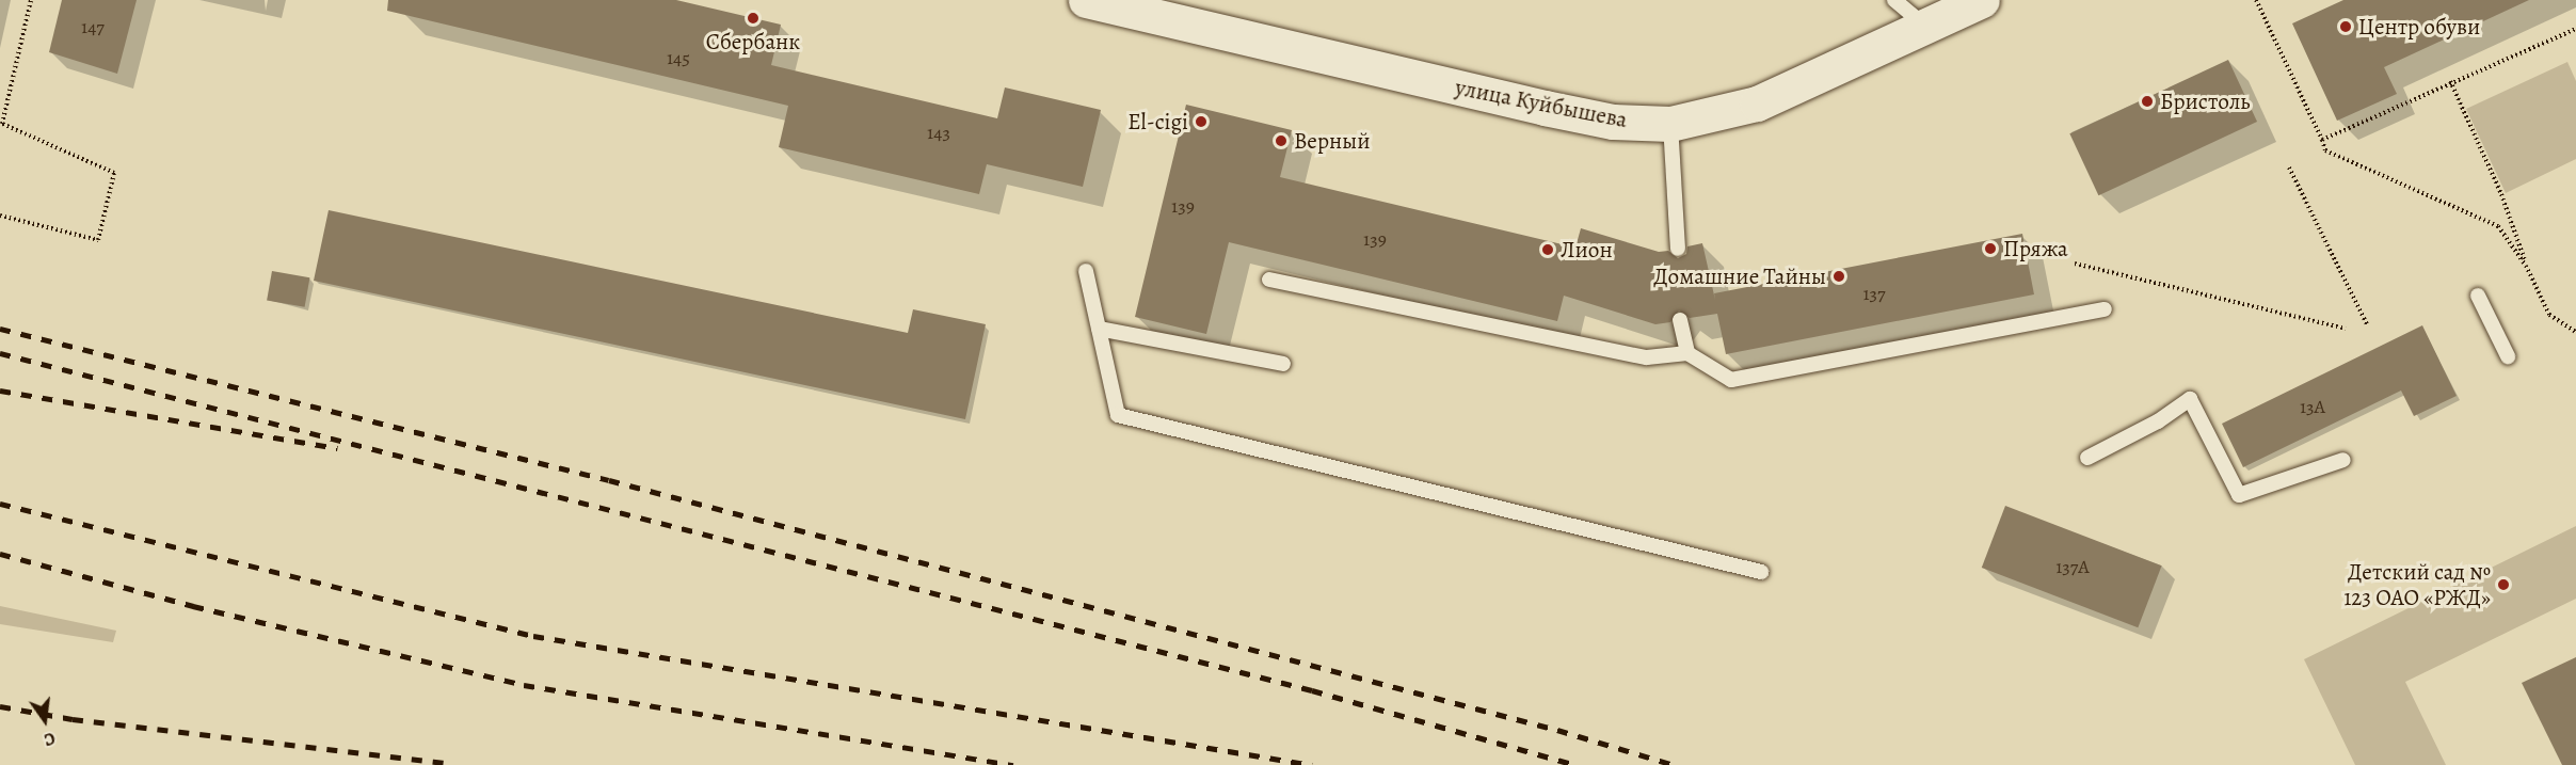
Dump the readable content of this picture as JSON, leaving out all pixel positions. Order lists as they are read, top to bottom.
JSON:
{
  "streets": {
    "street": ["улица Куйбышева"]
  },
  "places": [
    "Сбербанк",
    "Центр обуви",
    "Бристоль",
    "El-cigi",
    "Верный",
    "Пряжа",
    "Лион",
    "Домашние Тайны",
    "Детский сад № 123 ОАО «РЖД»"
  ],
  "house_numbers": [
    "147",
    "145",
    "143",
    "139",
    "139",
    "137",
    "13А",
    "137А"
  ],
  "north": "bottom"
}
